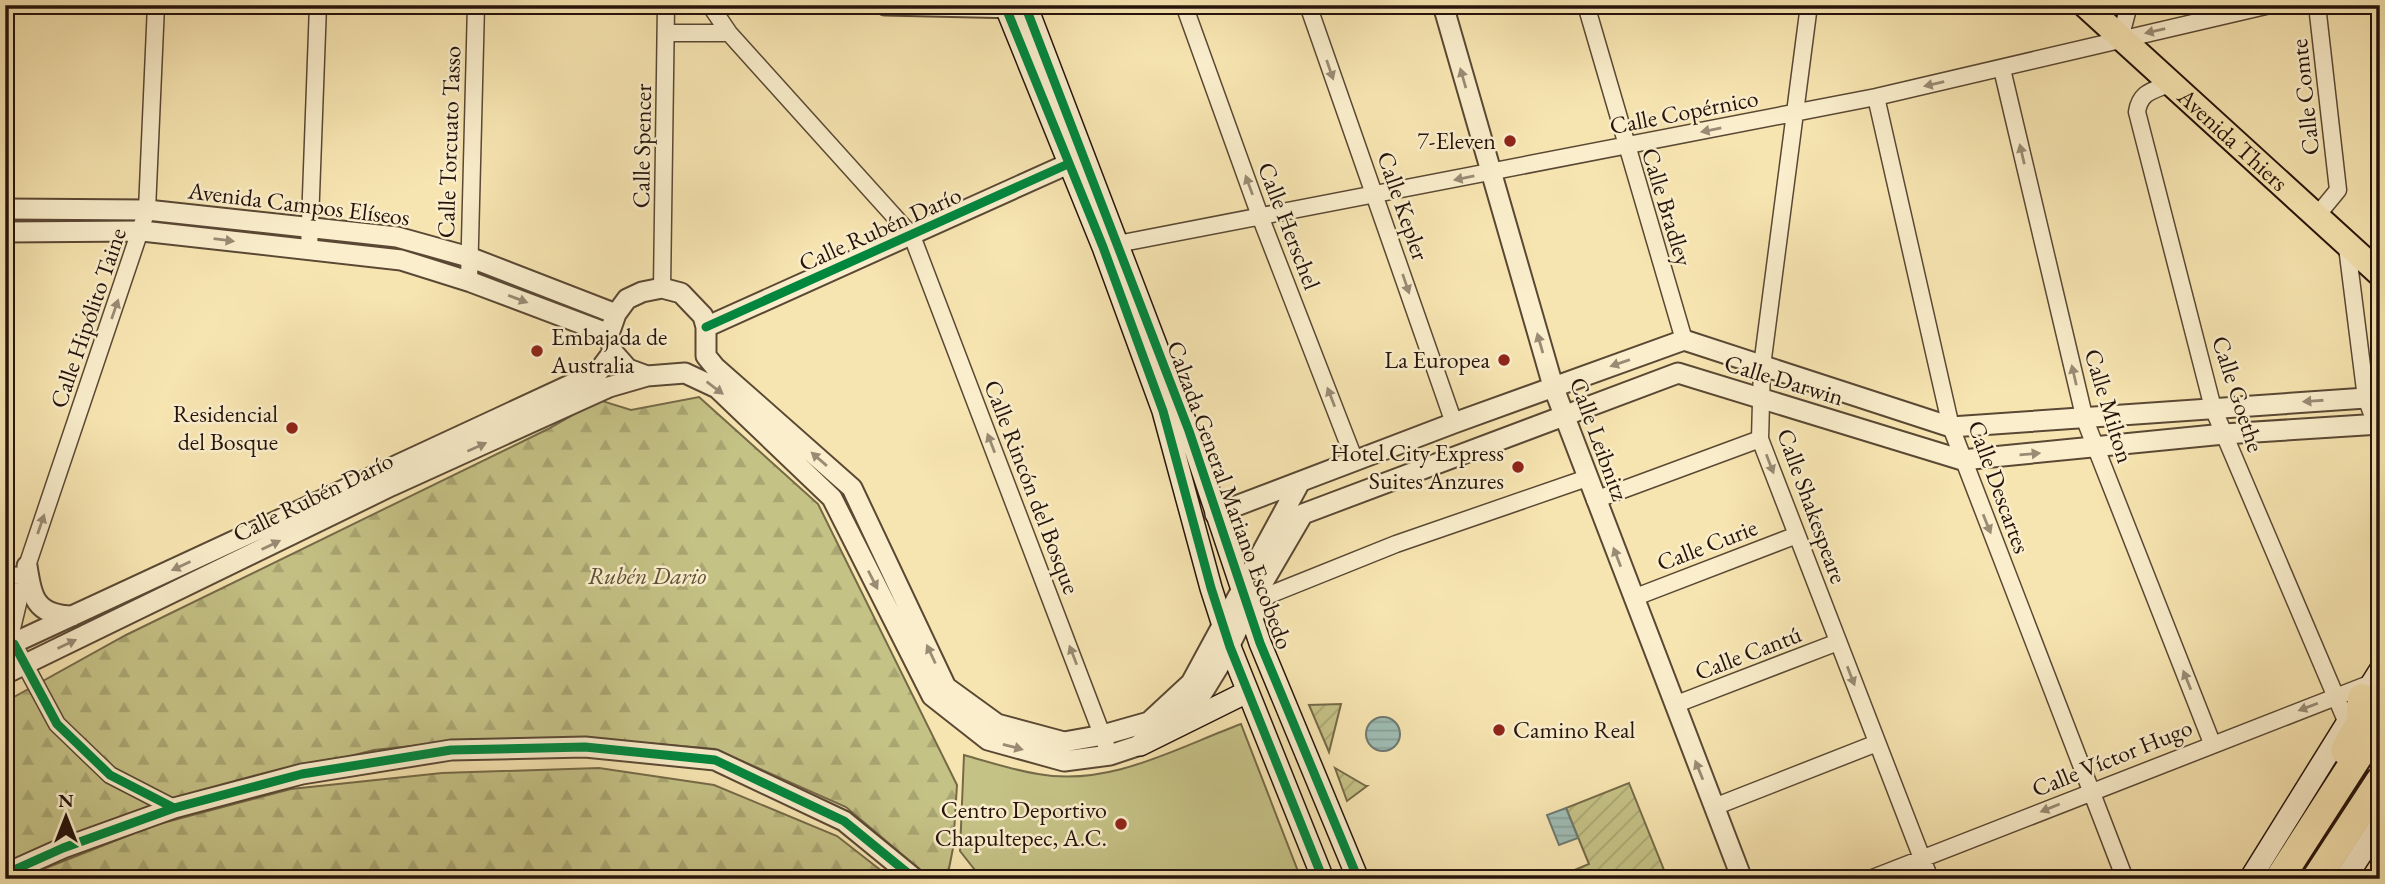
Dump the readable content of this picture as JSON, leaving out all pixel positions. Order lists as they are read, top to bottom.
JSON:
{
  "streets": {
    "main road": ["Avenida Thiers", "Calzada General Mariano Escobedo"],
    "street": [
      "Calle Comte",
      "Calle Copérnico",
      "Calle Torcuato Tasso",
      "Calle Spencer",
      "Avenida Campos Elíseos",
      "Calle Kepler",
      "Calle Bradley",
      "Calle Herschel",
      "Calle Rubén Darío",
      "Calle Hipólito Taine",
      "Calle Darwin",
      "Calle Goethe",
      "Calle Milton",
      "Calle Leibnitz",
      "Calle Rincón del Bosque",
      "Calle Descartes",
      "Calle Shakespeare",
      "Calle Curie",
      "Calle Cantú",
      "Calle Víctor Hugo"
    ]
  },
  "crossings": [
    ["Calle Comte", "Avenida Thiers"],
    ["Calle Copérnico", "Avenida Thiers"],
    ["Calle Copérnico", "Calle Kepler"],
    ["Calle Copérnico", "Calle Bradley"],
    ["Calle Copérnico", "Calle Herschel"],
    ["Calle Copérnico", "Calle Milton"],
    ["Calle Copérnico", "Calle Leibnitz"],
    ["Calle Copérnico", "Calle Descartes"],
    ["Calle Copérnico", "Calzada General Mariano Escobedo"],
    ["Calle Copérnico", "Calle Shakespeare"],
    ["Avenida Thiers", "Calle Goethe"],
    ["Calle Torcuato Tasso", "Avenida Campos Elíseos"],
    ["Calle Spencer", "Avenida Campos Elíseos"],
    ["Calle Spencer", "Calle Rubén Darío"],
    ["Avenida Campos Elíseos", "Calle Rubén Darío"],
    ["Avenida Campos Elíseos", "Calle Hipólito Taine"],
    ["Avenida Campos Elíseos", "Calle Darwin"],
    ["Avenida Campos Elíseos", "Calle Rincón del Bosque"],
    ["Avenida Campos Elíseos", "Calzada General Mariano Escobedo"],
    ["Calle Bradley", "Calle Darwin"],
    ["Calle Rubén Darío", "Calle Hipólito Taine"],
    ["Calle Rubén Darío", "Calle Rincón del Bosque"],
    ["Calle Rubén Darío", "Calzada General Mariano Escobedo"],
    ["Calle Darwin", "Calle Goethe"],
    ["Calle Darwin", "Calle Milton"],
    ["Calle Darwin", "Calle Leibnitz"],
    ["Calle Darwin", "Calle Descartes"],
    ["Calle Darwin", "Calzada General Mariano Escobedo"],
    ["Calle Darwin", "Calle Shakespeare"],
    ["Calle Goethe", "Calle Víctor Hugo"],
    ["Calle Milton", "Calle Víctor Hugo"],
    ["Calle Leibnitz", "Calle Curie"],
    ["Calle Leibnitz", "Calle Cantú"],
    ["Calle Descartes", "Calle Víctor Hugo"],
    ["Calle Shakespeare", "Calle Curie"],
    ["Calle Shakespeare", "Calle Cantú"],
    ["Calle Shakespeare", "Calle Víctor Hugo"]
  ],
  "one_way": [
    "Calle Copérnico",
    "Calle Kepler",
    "Calle Herschel",
    "Calle Hipólito Taine",
    "Calle Milton",
    "Calle Leibnitz",
    "Calle Rincón del Bosque",
    "Calle Descartes",
    "Calle Víctor Hugo"
  ],
  "parks": ["Rubén Dario"],
  "places": [
    "7-Eleven",
    "Embajada de Australia",
    "La Europea",
    "Residencial del Bosque",
    "Hotel City Express Suites Anzures",
    "Camino Real",
    "Centro Deportivo Chapultepec, A.C."
  ],
  "north": "top"
}
